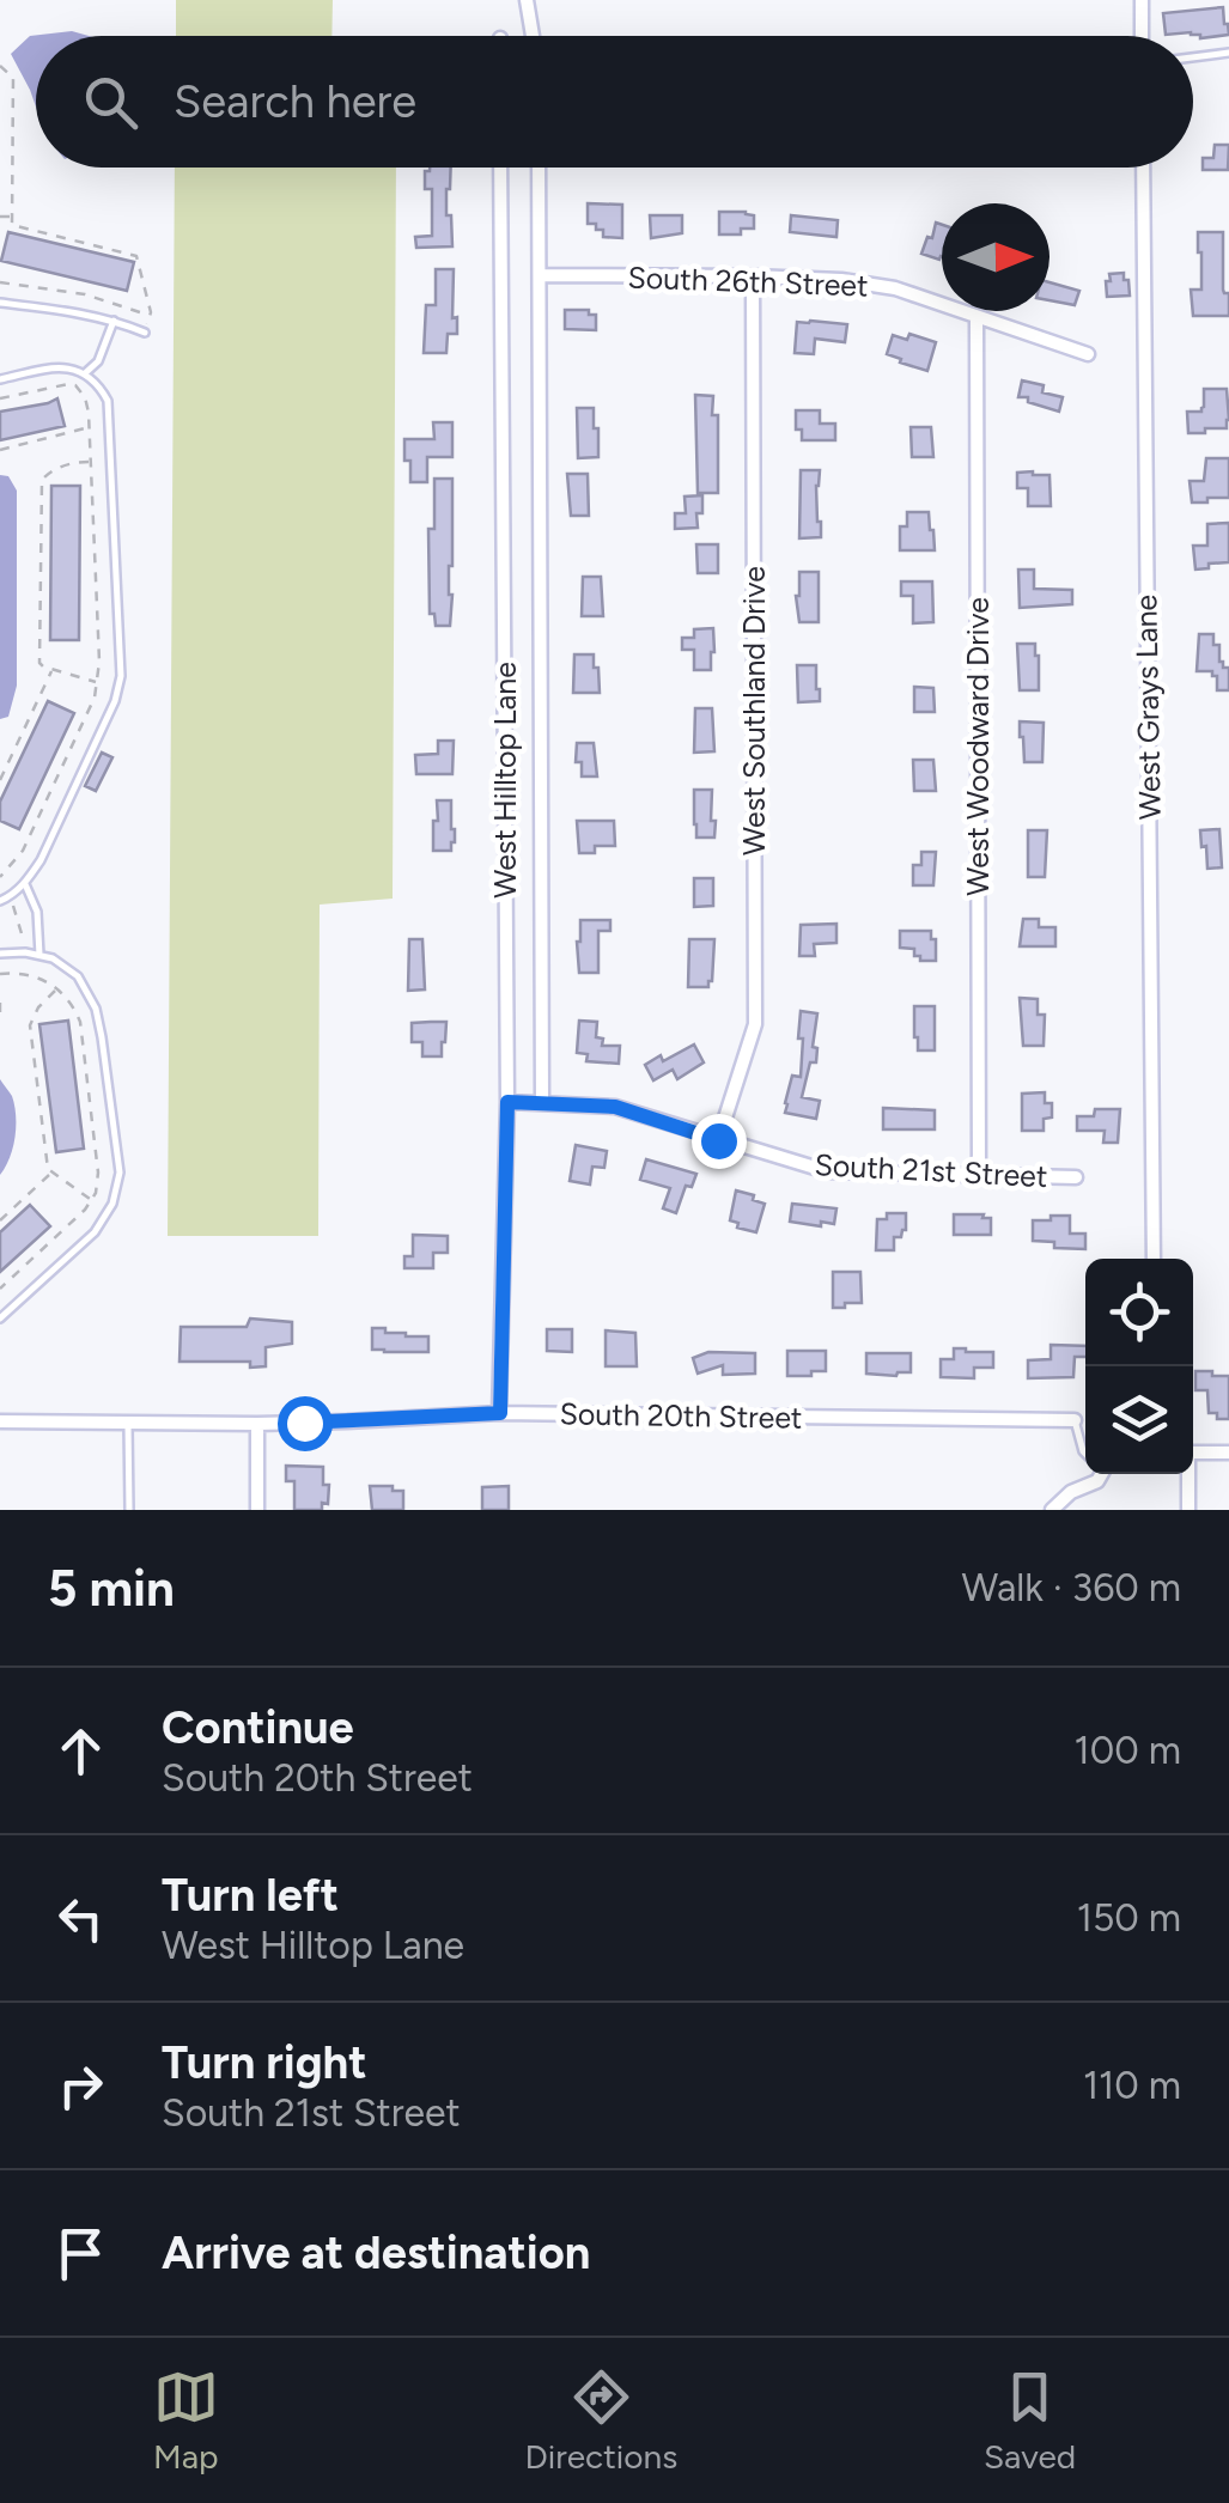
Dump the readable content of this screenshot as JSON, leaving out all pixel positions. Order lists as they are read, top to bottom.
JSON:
{
  "streets": {
    "street": [
      "South 26th Street",
      "West Grays Lane",
      "West Southland Drive",
      "West Woodward Drive",
      "West Hilltop Lane",
      "South 21st Street",
      "South 20th Street"
    ]
  },
  "crossings": [
    ["South 26th Street", "West Southland Drive"],
    ["South 26th Street", "West Woodward Drive"],
    ["South 26th Street", "West Hilltop Lane"],
    ["West Southland Drive", "South 21st Street"],
    ["West Woodward Drive", "South 21st Street"],
    ["West Hilltop Lane", "South 21st Street"],
    ["West Hilltop Lane", "South 20th Street"]
  ],
  "north": "right",
  "page": {
    "search": "Search here",
    "heading": ["5 min", "Walk · 360 m"],
    "list": [
      ["Continue", "South 20th Street", "100 m"],
      ["Turn left", "West Hilltop Lane", "150 m"],
      ["Turn right", "South 21st Street", "110 m"],
      "Arrive at destination"
    ],
    "nav": ["Map", "Directions", "Saved"]
  }
}
